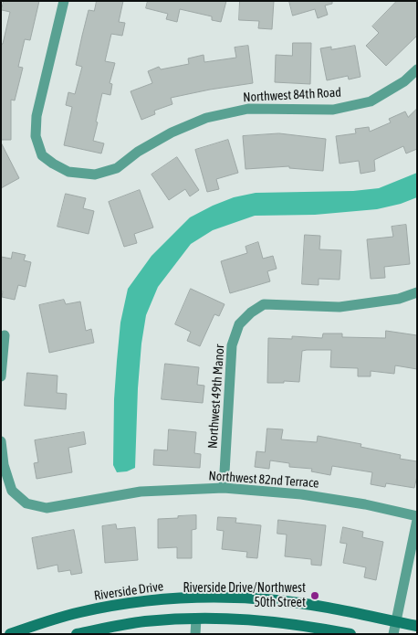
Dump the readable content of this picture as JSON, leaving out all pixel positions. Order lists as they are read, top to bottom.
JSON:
{
  "streets": {
    "street": [
      "Northwest 84th Road",
      "Northwest 49th Manor",
      "Northwest 82nd Terrace",
      "Riverside Drive"
    ]
  },
  "crossings": [
    ["Northwest 49th Manor", "Northwest 82nd Terrace"]
  ],
  "places": ["Riverside Drive/Northwest 50th Street"]
}
